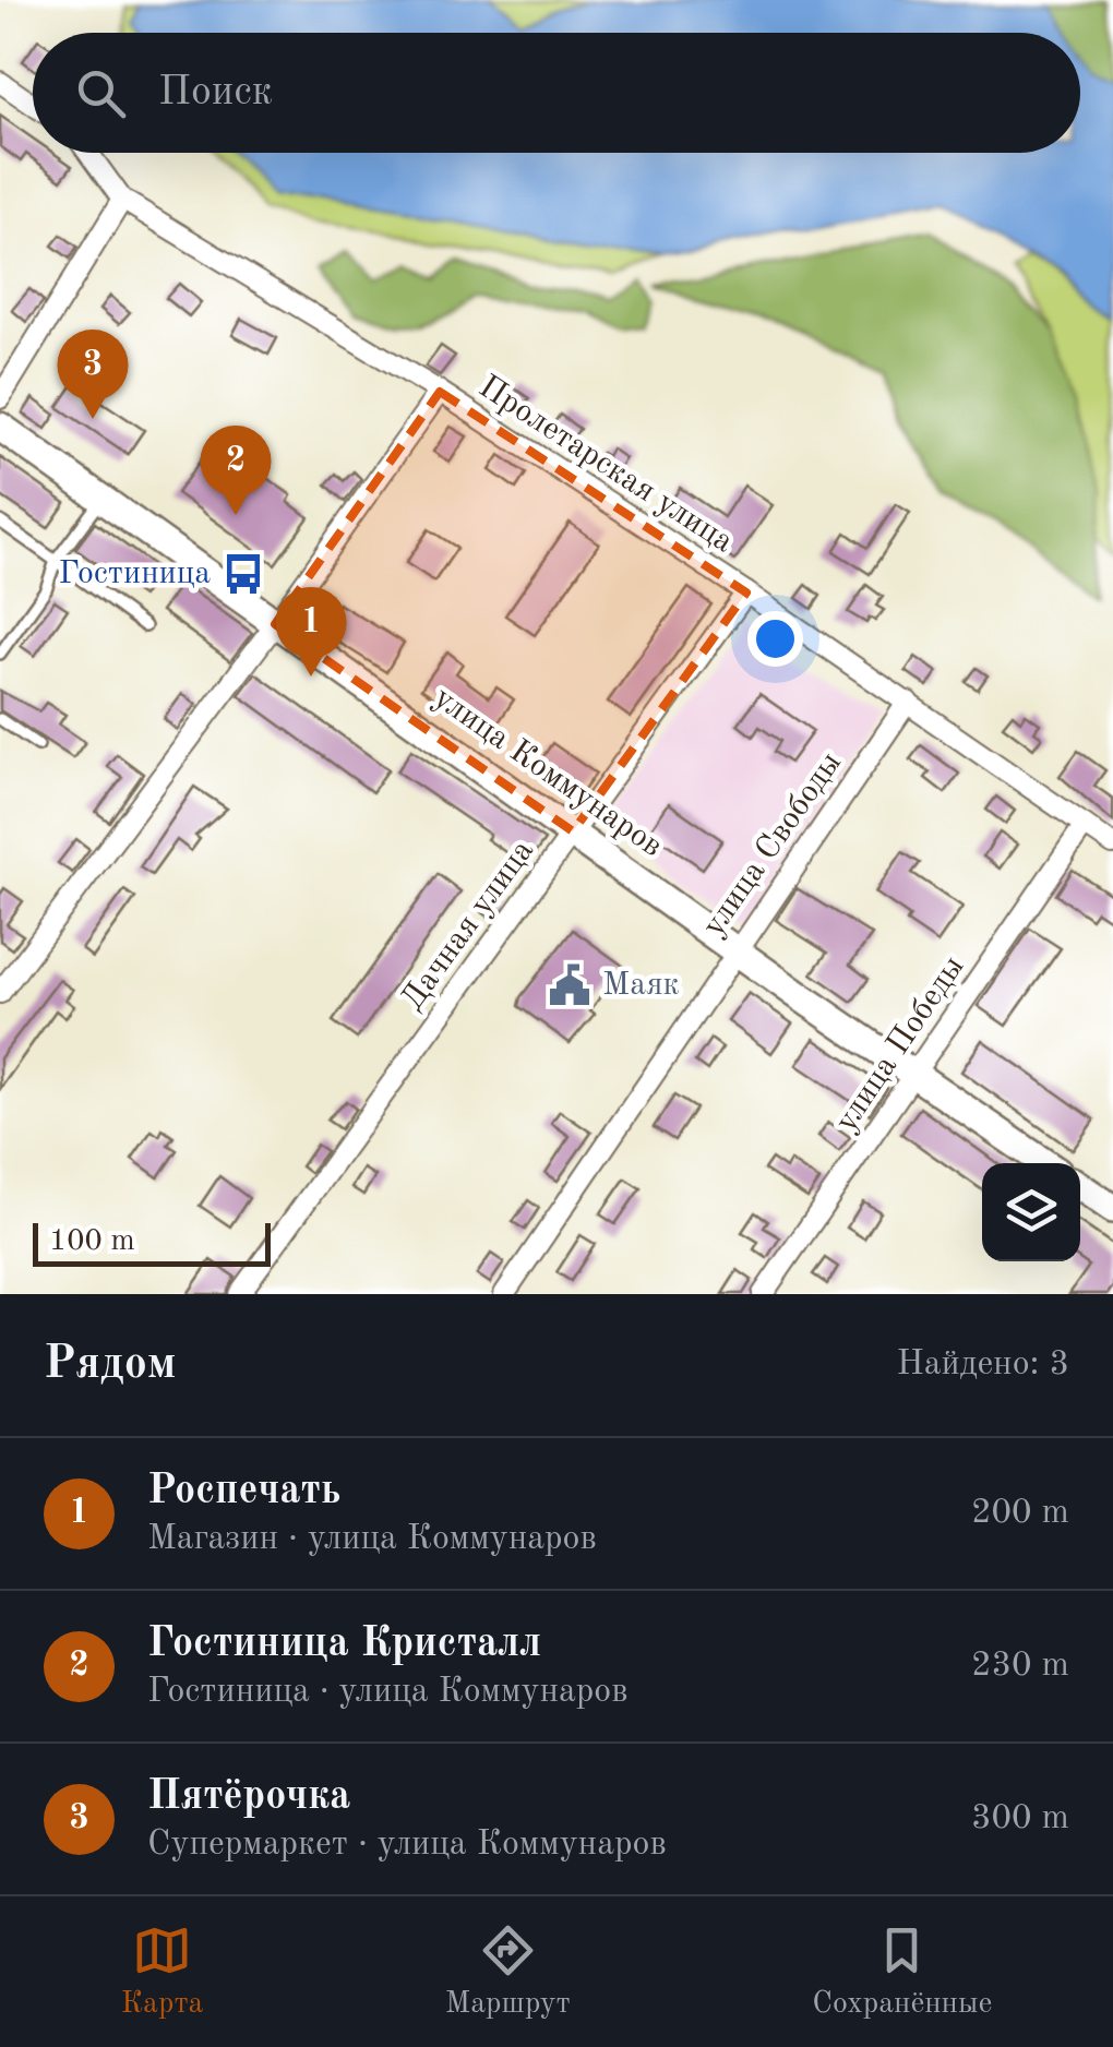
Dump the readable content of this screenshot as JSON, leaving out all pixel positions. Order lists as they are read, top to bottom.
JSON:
{
  "streets": {
    "main road": ["улица Коммунаров"],
    "street": [
      "Пролетарская улица",
      "улица Свободы",
      "Дачная улица",
      "улица Победы"
    ]
  },
  "crossings": [
    ["Пролетарская улица", "улица Свободы"],
    ["Пролетарская улица", "Дачная улица"],
    ["Пролетарская улица", "улица Победы"],
    ["улица Коммунаров", "улица Свободы"],
    ["улица Коммунаров", "Дачная улица"],
    ["улица Коммунаров", "улица Победы"]
  ],
  "places": {
    "bus stop": ["Гостиница"],
    "public building": ["Маяк"]
  },
  "scale_bar": "100 m",
  "page": {
    "search": "Поиск",
    "pins": ["3", "2", "1"],
    "scale": "100 m",
    "heading": ["Рядом", "Найдено: 3"],
    "list": [
      {
        "mark": "1",
        "name": "Роспечать",
        "note": "Магазин · улица Коммунаров",
        "value": "200 m"
      },
      {
        "mark": "2",
        "name": "Гостиница Кристалл",
        "note": "Гостиница · улица Коммунаров",
        "value": "230 m"
      },
      {
        "mark": "3",
        "name": "Пятёрочка",
        "note": "Супермаркет · улица Коммунаров",
        "value": "300 m"
      }
    ],
    "nav": ["Карта", "Маршрут", "Сохранённые"]
  }
}
